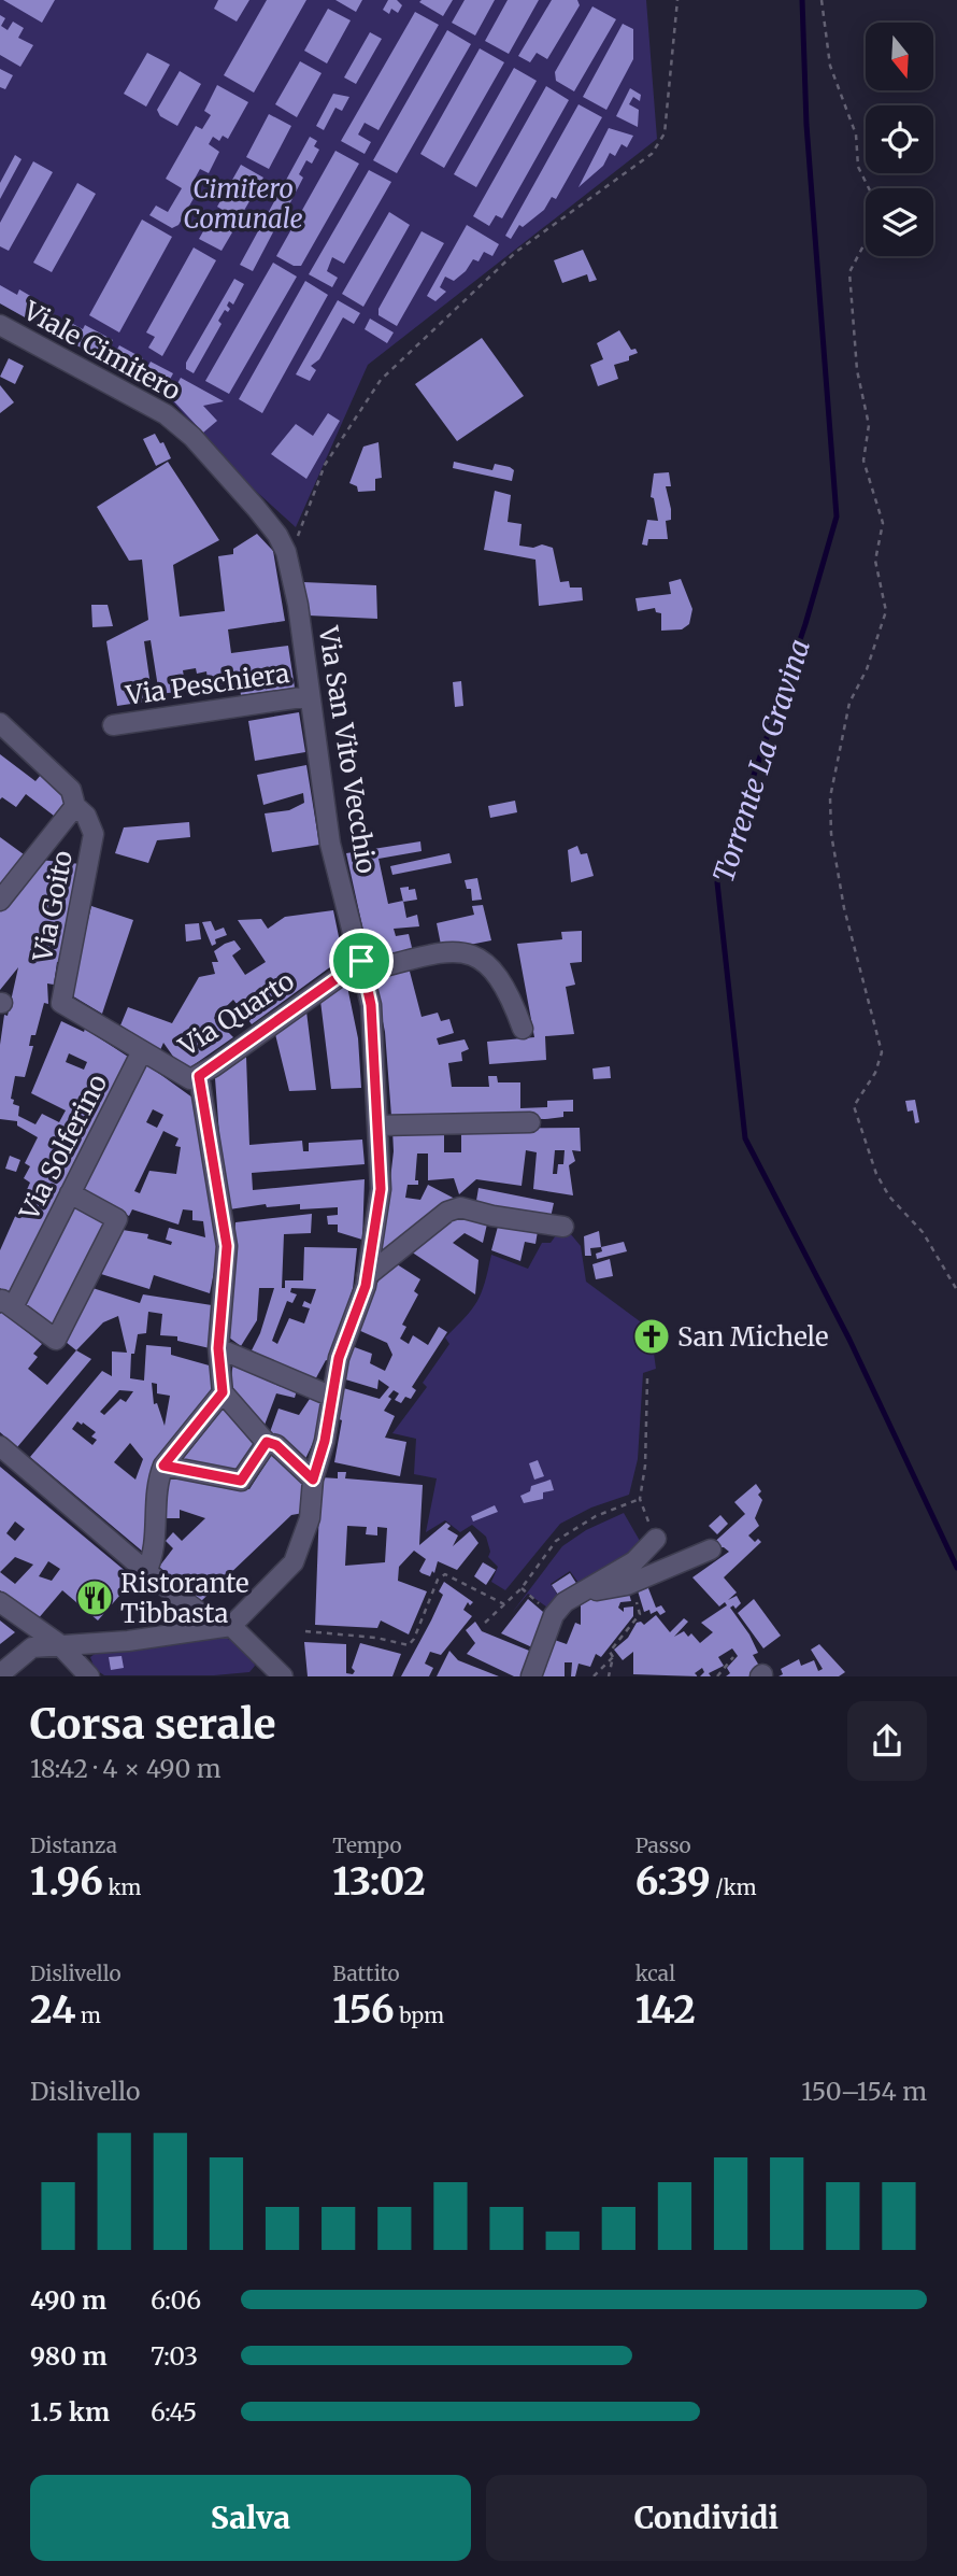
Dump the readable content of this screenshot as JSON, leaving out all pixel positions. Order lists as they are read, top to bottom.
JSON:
{
  "streets": {
    "street": [
      "Viale Cimitero",
      "Via Peschiera",
      "Via San Vito Vecchio",
      "Via Goito",
      "Via Quarto",
      "Via Solferino"
    ]
  },
  "crossings": [
    ["Viale Cimitero", "Via San Vito Vecchio"],
    ["Via Peschiera", "Via San Vito Vecchio"],
    ["Via San Vito Vecchio", "Via Quarto"],
    ["Via Goito", "Via Quarto"],
    ["Via Quarto", "Via Solferino"]
  ],
  "water": ["Torrente La Gravina"],
  "parks": ["Cimitero Comunale"],
  "places": {
    "church": ["San Michele"],
    "restaurant": ["Ristorante Tibbasta"]
  },
  "north": "bottom",
  "page": {
    "heading": ["Corsa serale", "18:42 · 4 × 490 m"],
    "stats": [
      ["Distanza", "1.96 km"],
      ["Tempo", "13:02"],
      ["Passo", "6:39 /km"],
      ["Dislivello", "24 m"],
      ["Battito", "156 bpm"],
      ["kcal", "142"]
    ],
    "chart": ["Dislivello", "150–154 m"],
    "list": [
      {
        "name": "490 m",
        "note": "6:06"
      },
      {
        "name": "980 m",
        "note": "7:03"
      },
      {
        "name": "1.5 km",
        "note": "6:45"
      }
    ],
    "buttons": ["Salva", "Condividi"]
  }
}
